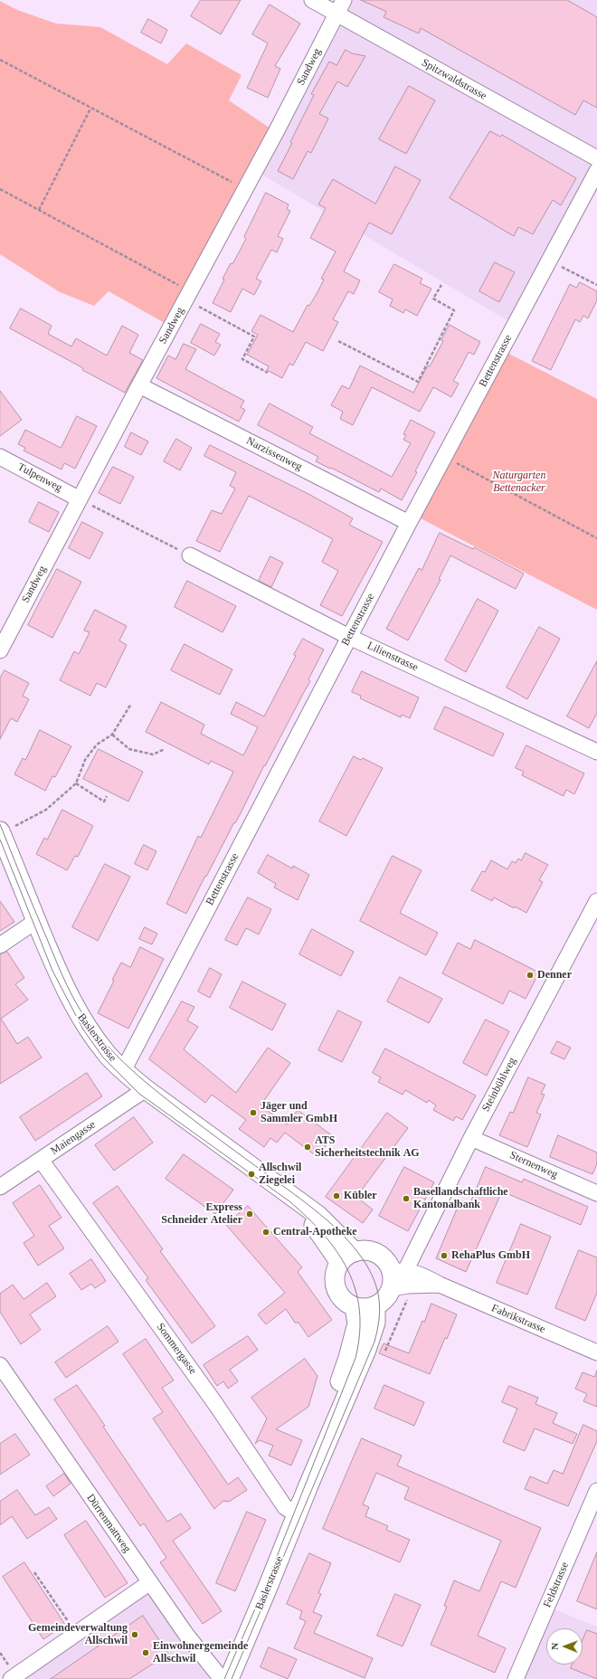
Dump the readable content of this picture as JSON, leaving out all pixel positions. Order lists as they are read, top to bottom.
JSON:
{
  "streets": {
    "main road": ["Baslerstrasse"],
    "street": [
      "Sandweg",
      "Spitzwaldstrasse",
      "Bettenstrasse",
      "Narzissenweg",
      "Tulpenweg",
      "Lilienstrasse",
      "Steinbühlweg",
      "Maiengasse",
      "Sternenweg",
      "Fabrikstrasse",
      "Sommergasse",
      "Dürrenmattweg",
      "Feldstrasse"
    ]
  },
  "crossings": [
    ["Sandweg", "Spitzwaldstrasse"],
    ["Sandweg", "Narzissenweg"],
    ["Sandweg", "Tulpenweg"],
    ["Bettenstrasse", "Narzissenweg"],
    ["Bettenstrasse", "Lilienstrasse"],
    ["Bettenstrasse", "Baslerstrasse"],
    ["Baslerstrasse", "Steinbühlweg"],
    ["Baslerstrasse", "Maiengasse"],
    ["Baslerstrasse", "Fabrikstrasse"],
    ["Baslerstrasse", "Sommergasse"],
    ["Steinbühlweg", "Sternenweg"],
    ["Steinbühlweg", "Fabrikstrasse"],
    ["Maiengasse", "Sommergasse"]
  ],
  "parks": ["Naturgarten Bettenacker"],
  "places": [
    "Denner",
    "Jäger und Sammler GmbH",
    "ATS Sicherheitstechnik AG",
    "Allschwil Ziegelei",
    "Kübler",
    "Basellandschaftliche Kantonalbank",
    "Express Schneider Atelier",
    "Central-Apotheke",
    "RehaPlus GmbH",
    "Gemeindeverwaltung Allschwil",
    "Einwohnergemeinde Allschwil"
  ],
  "north": "left"
}
